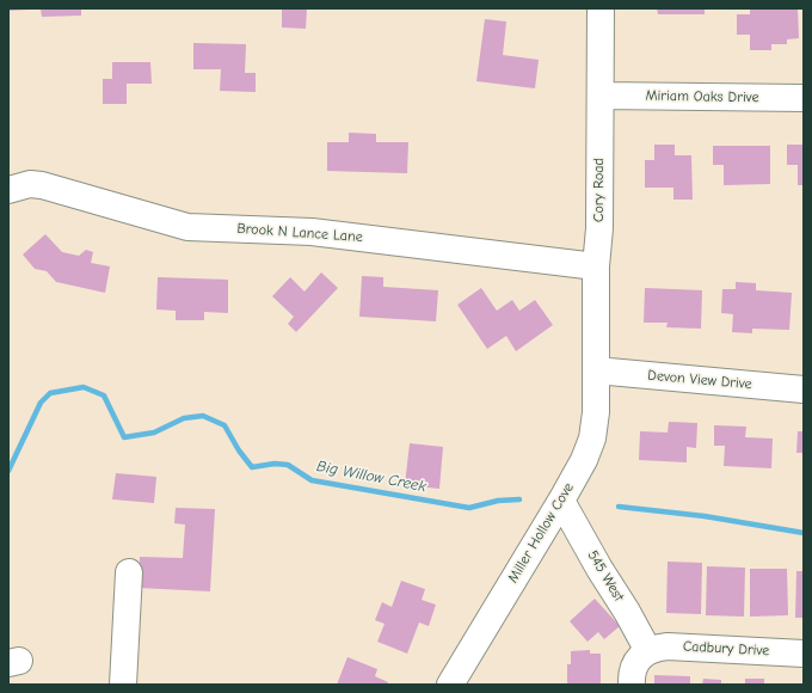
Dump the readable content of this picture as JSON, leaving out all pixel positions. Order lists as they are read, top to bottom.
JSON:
{
  "streets": {
    "street": [
      "Miriam Oaks Drive",
      "Cory Road",
      "Brook N Lance Lane",
      "Devon View Drive",
      "Miller Hollow Cove",
      "545 West",
      "Cadbury Drive"
    ]
  },
  "crossings": [
    ["Miriam Oaks Drive", "Cory Road"],
    ["Cory Road", "Brook N Lance Lane"],
    ["Cory Road", "Devon View Drive"],
    ["Cory Road", "Miller Hollow Cove"],
    ["Devon View Drive", "Miller Hollow Cove"],
    ["Miller Hollow Cove", "545 West"],
    ["545 West", "Cadbury Drive"]
  ],
  "water": ["Big Willow Creek"]
}
